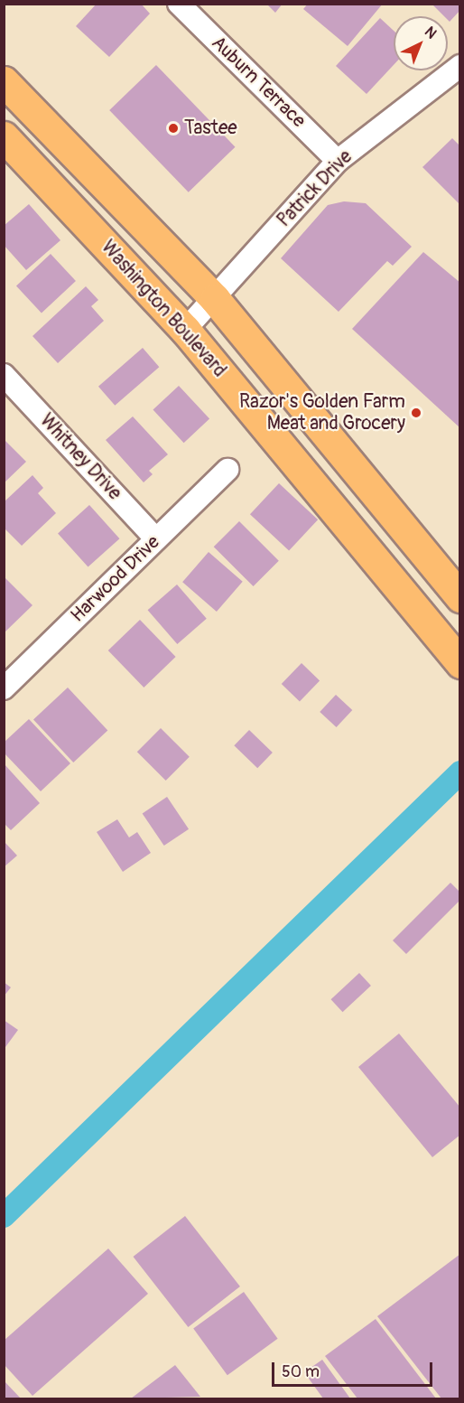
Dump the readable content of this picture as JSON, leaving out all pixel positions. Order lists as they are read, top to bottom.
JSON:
{
  "streets": {
    "highway": ["Washington Boulevard"],
    "street": [
      "Auburn Terrace",
      "Patrick Drive",
      "Whitney Drive",
      "Harwood Drive"
    ]
  },
  "crossings": [
    ["Auburn Terrace", "Patrick Drive"],
    ["Patrick Drive", "Washington Boulevard"],
    ["Whitney Drive", "Harwood Drive"]
  ],
  "places": ["Tastee", "Razor's Golden Farm Meat and Grocery"],
  "scale_bar": "50 m",
  "north": "top right"
}
